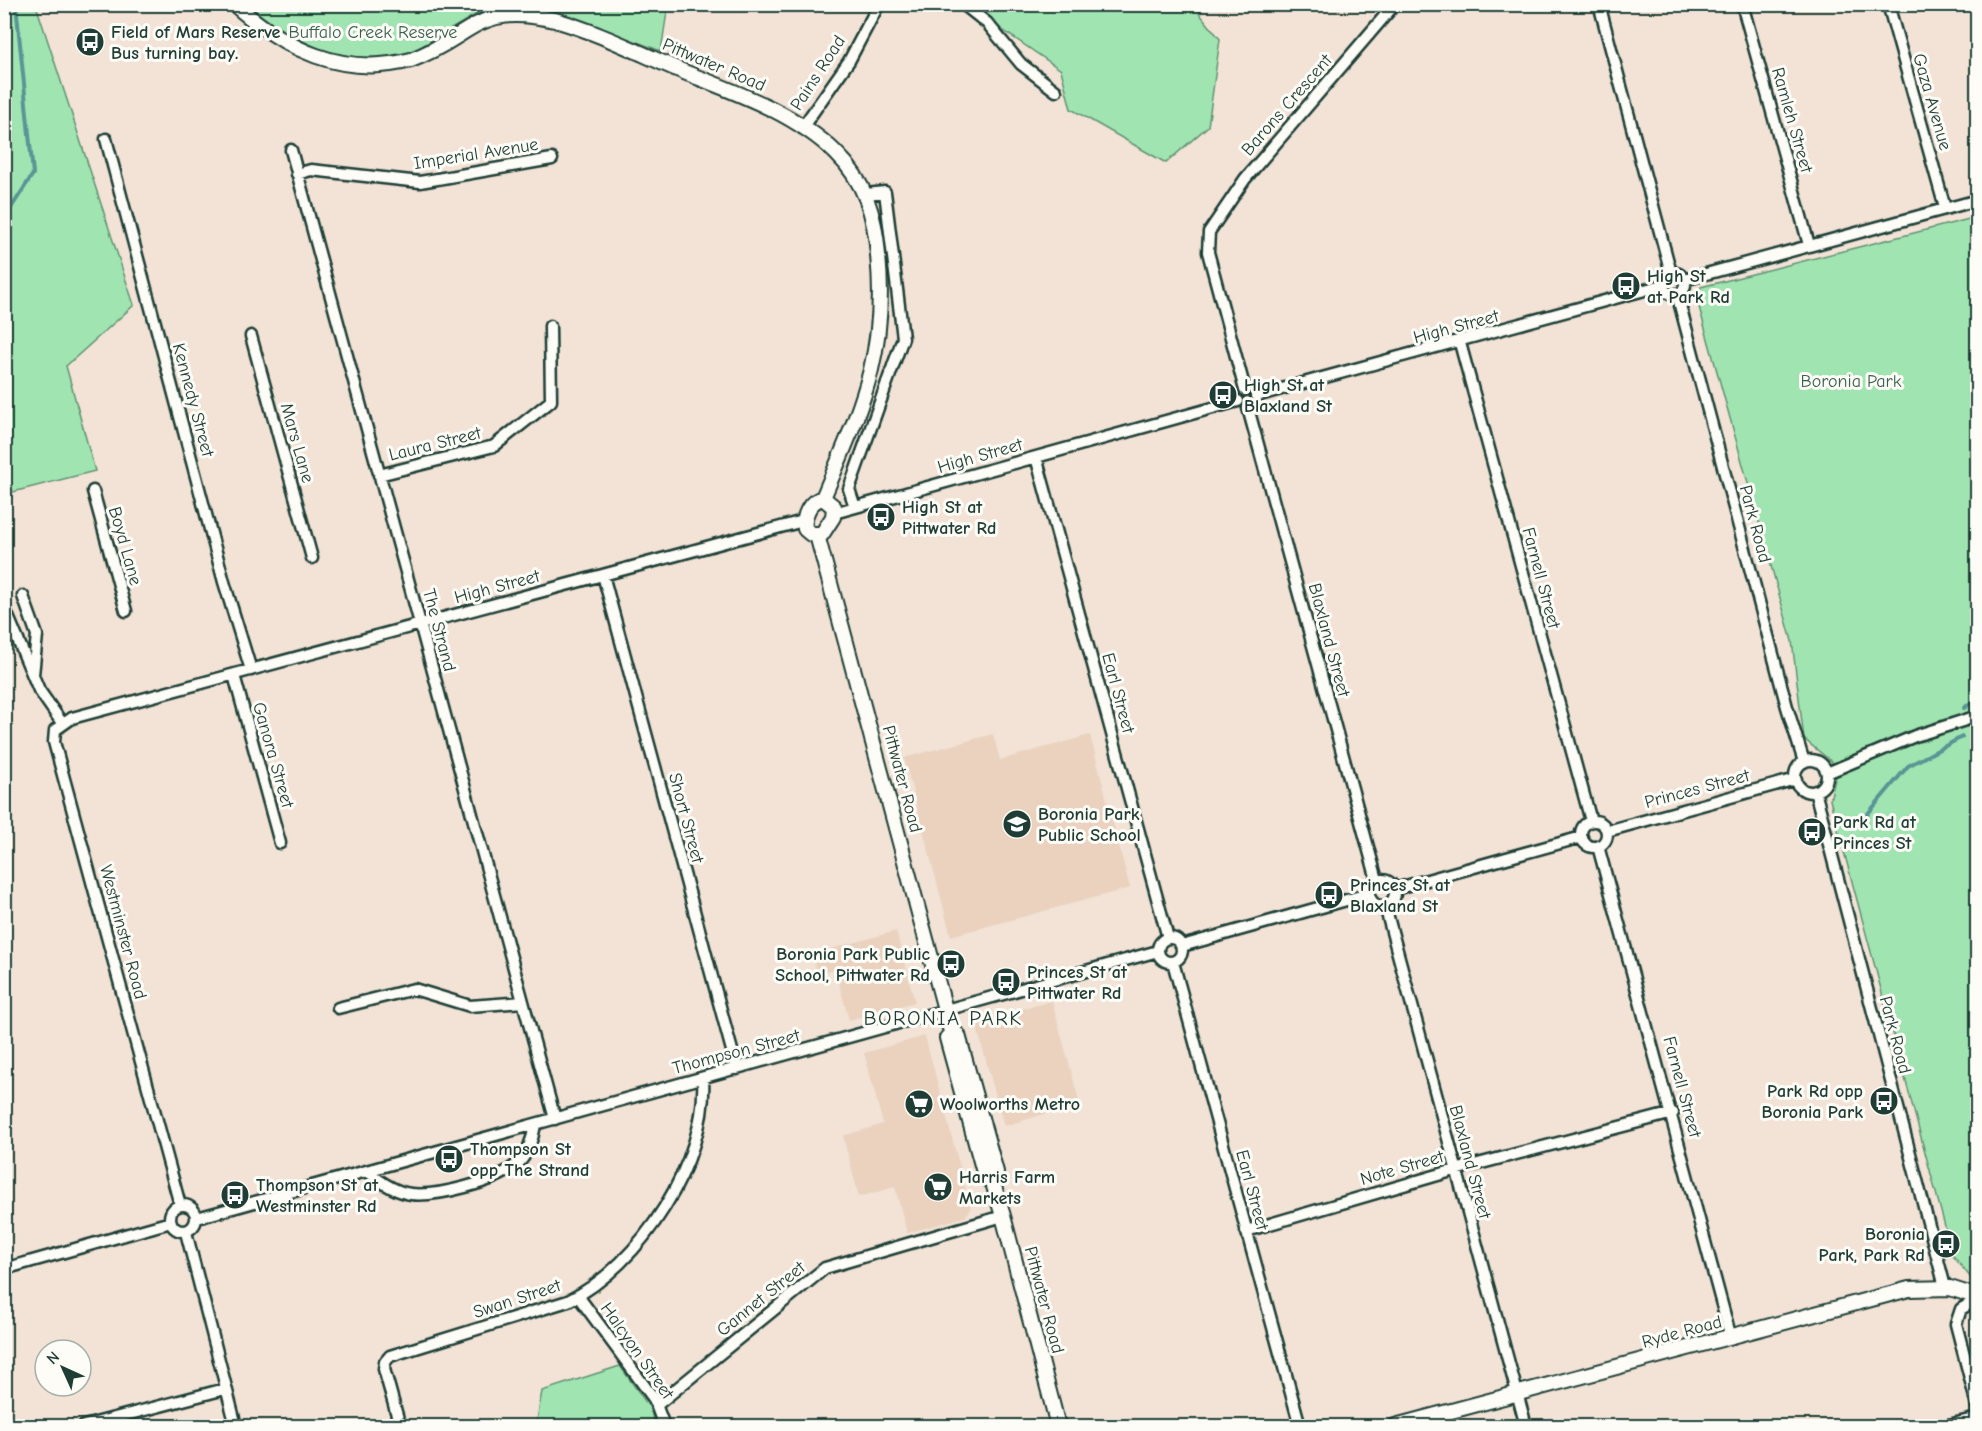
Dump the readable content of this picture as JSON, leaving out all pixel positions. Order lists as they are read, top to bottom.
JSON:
{
  "streets": {
    "main road": ["Pittwater Road", "Ryde Road"],
    "street": [
      "Pains Road",
      "Gaza Avenue",
      "Barons Crescent",
      "Ramleh Street",
      "Imperial Avenue",
      "High Street",
      "Kennedy Street",
      "Mars Lane",
      "Laura Street",
      "Park Road",
      "Boyd Lane",
      "Farnell Street",
      "The Strand",
      "Blaxland Street",
      "Earl Street",
      "Ganora Street",
      "Princes Street",
      "Short Street",
      "Westminster Road",
      "Thompson Street",
      "Note Street",
      "Swan Street",
      "Gannet Street",
      "Halcyon Street"
    ]
  },
  "crossings": [
    ["Pittwater Road", "Pains Road"],
    ["Pittwater Road", "High Street"],
    ["Pittwater Road", "Thompson Street"],
    ["Pittwater Road", "Gannet Street"],
    ["Barons Crescent", "High Street"],
    ["Barons Crescent", "Blaxland Street"],
    ["Imperial Avenue", "The Strand"],
    ["High Street", "Kennedy Street"],
    ["High Street", "Park Road"],
    ["High Street", "Farnell Street"],
    ["High Street", "The Strand"],
    ["High Street", "Blaxland Street"],
    ["High Street", "Earl Street"],
    ["High Street", "Ganora Street"],
    ["High Street", "Short Street"],
    ["High Street", "Westminster Road"],
    ["Laura Street", "The Strand"],
    ["Park Road", "Princes Street"],
    ["Park Road", "Ryde Road"],
    ["Farnell Street", "Princes Street"],
    ["Farnell Street", "Note Street"],
    ["Farnell Street", "Ryde Road"],
    ["The Strand", "Thompson Street"],
    ["Blaxland Street", "Note Street"],
    ["Blaxland Street", "Ryde Road"],
    ["Earl Street", "Note Street"],
    ["Short Street", "Thompson Street"],
    ["Westminster Road", "Thompson Street"],
    ["Thompson Street", "Swan Street"],
    ["Swan Street", "Halcyon Street"],
    ["Gannet Street", "Halcyon Street"]
  ],
  "districts": ["BORONIA PARK"],
  "parks": ["Buffalo Creek Reserve", "Boronia Park"],
  "places": {
    "bus stop": [
      "Field of Mars Reserve Bus turning bay.",
      "High St at Park Rd",
      "High St at Blaxland St",
      "High St at Pittwater Rd",
      "Park Rd at Princes St",
      "Princes St at Blaxland St",
      "Boronia Park Public School, Pittwater Rd",
      "Princes St at Pittwater Rd",
      "Park Rd opp Boronia Park",
      "Thompson St opp The Strand",
      "Thompson St at Westminster Rd",
      "Boronia Park, Park Rd"
    ],
    "school or university": ["Boronia Park Public School"],
    "supermarket": ["Woolworths Metro", "Harris Farm Markets"]
  },
  "north": "top left"
}
